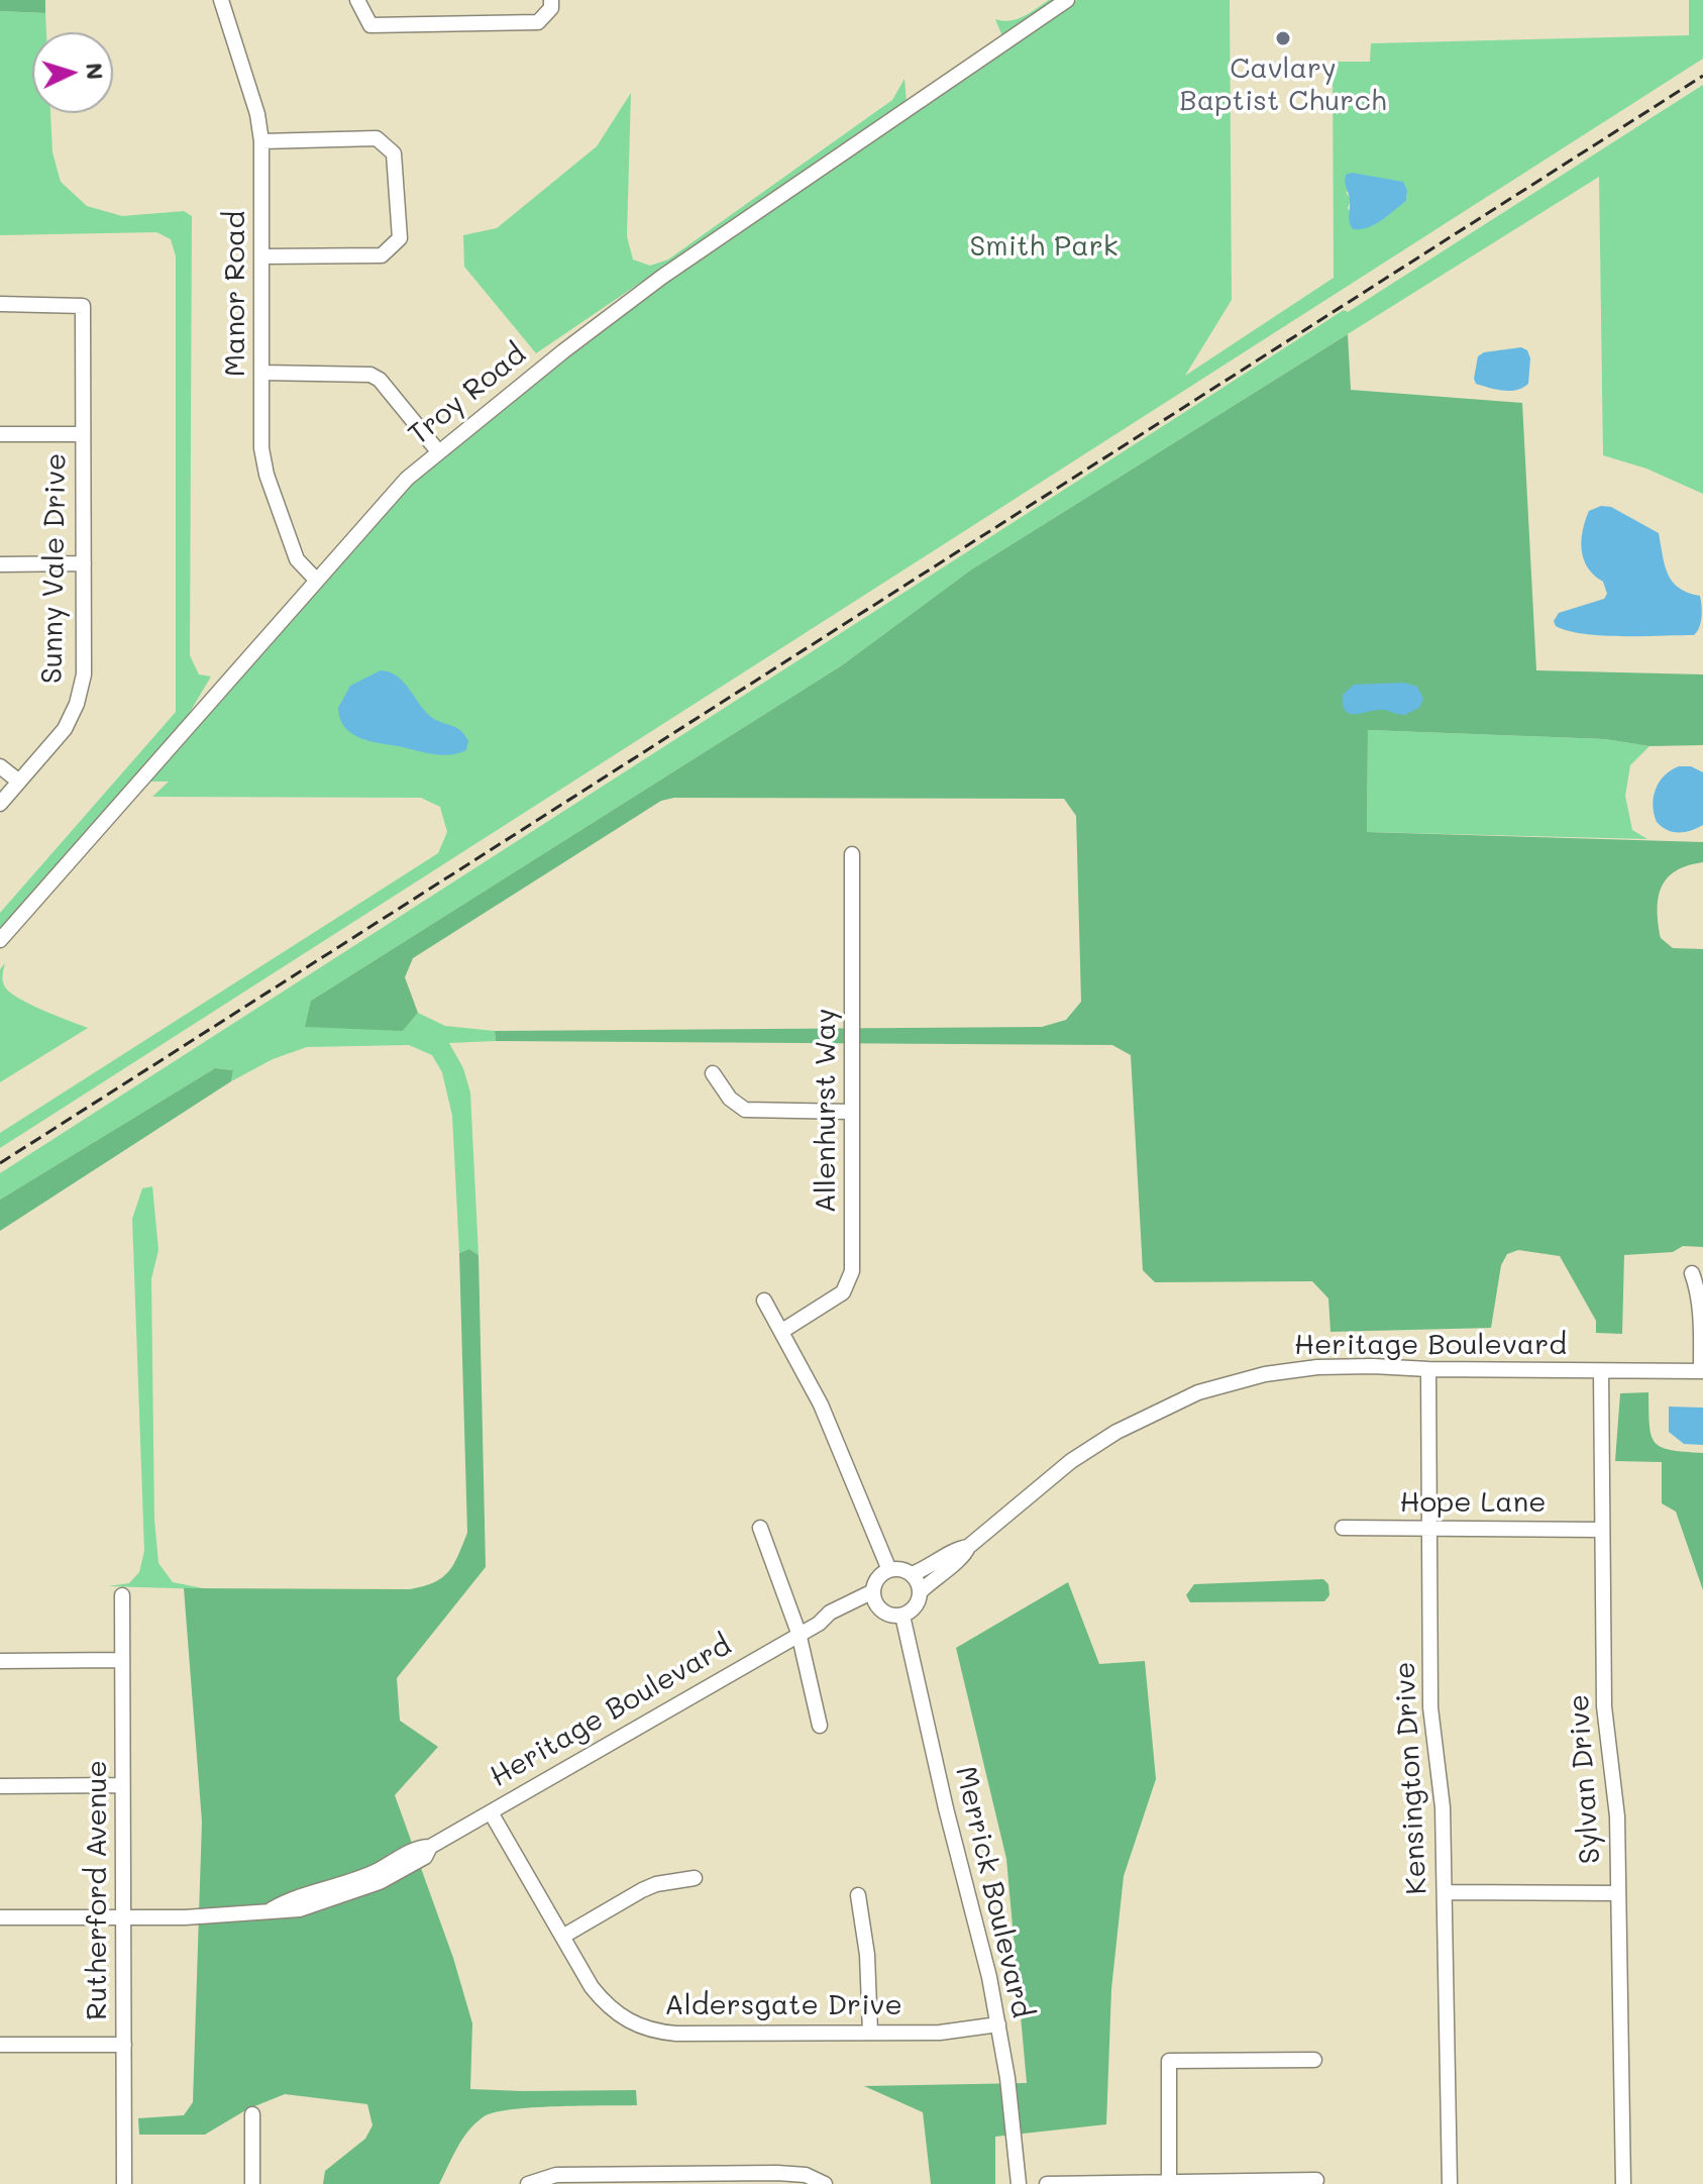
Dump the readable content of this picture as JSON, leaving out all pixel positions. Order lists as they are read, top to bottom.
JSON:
{
  "streets": {
    "street": [
      "Manor Road",
      "Troy Road",
      "Sunny Vale Drive",
      "Allenhurst Way",
      "Heritage Boulevard",
      "Hope Lane",
      "Kensington Drive",
      "Sylvan Drive",
      "Rutherford Avenue",
      "Merrick Boulevard",
      "Aldersgate Drive"
    ]
  },
  "crossings": [
    ["Manor Road", "Troy Road"],
    ["Heritage Boulevard", "Kensington Drive"],
    ["Heritage Boulevard", "Sylvan Drive"],
    ["Heritage Boulevard", "Rutherford Avenue"],
    ["Heritage Boulevard", "Merrick Boulevard"],
    ["Heritage Boulevard", "Aldersgate Drive"],
    ["Hope Lane", "Kensington Drive"],
    ["Hope Lane", "Sylvan Drive"],
    ["Merrick Boulevard", "Aldersgate Drive"]
  ],
  "parks": ["Smith Park"],
  "places": ["Cavlary Baptist Church"],
  "north": "right"
}
